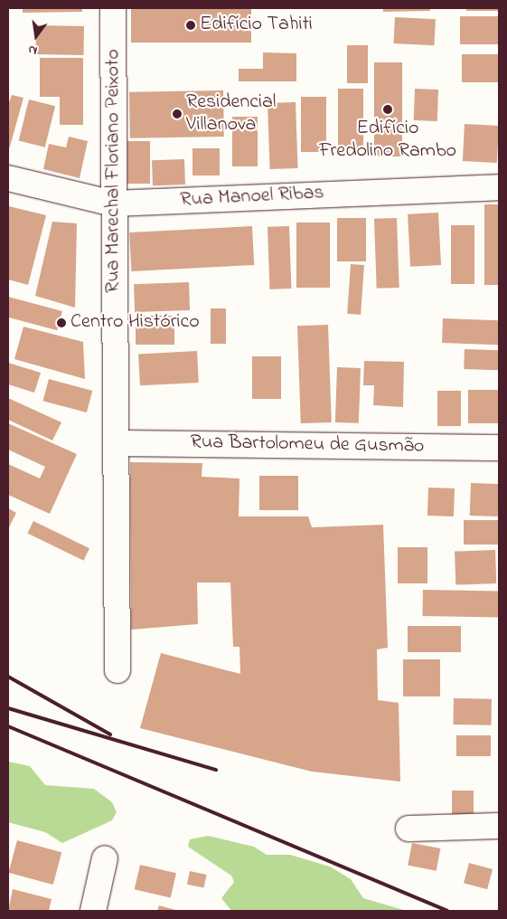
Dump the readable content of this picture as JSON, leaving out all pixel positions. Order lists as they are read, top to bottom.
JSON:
{
  "streets": {
    "street": ["Rua Marechal Floriano Peixoto", "Rua Manoel Ribas", "Rua Bartolomeu de Gusmão"]
  },
  "crossings": [
    ["Rua Marechal Floriano Peixoto", "Rua Manoel Ribas"],
    ["Rua Marechal Floriano Peixoto", "Rua Bartolomeu de Gusmão"]
  ],
  "places": [
    "Edifício Tahiti",
    "Edifício Fredolino Rambo",
    "Residencial Villanova",
    "Centro Histórico"
  ],
  "north": "bottom"
}
